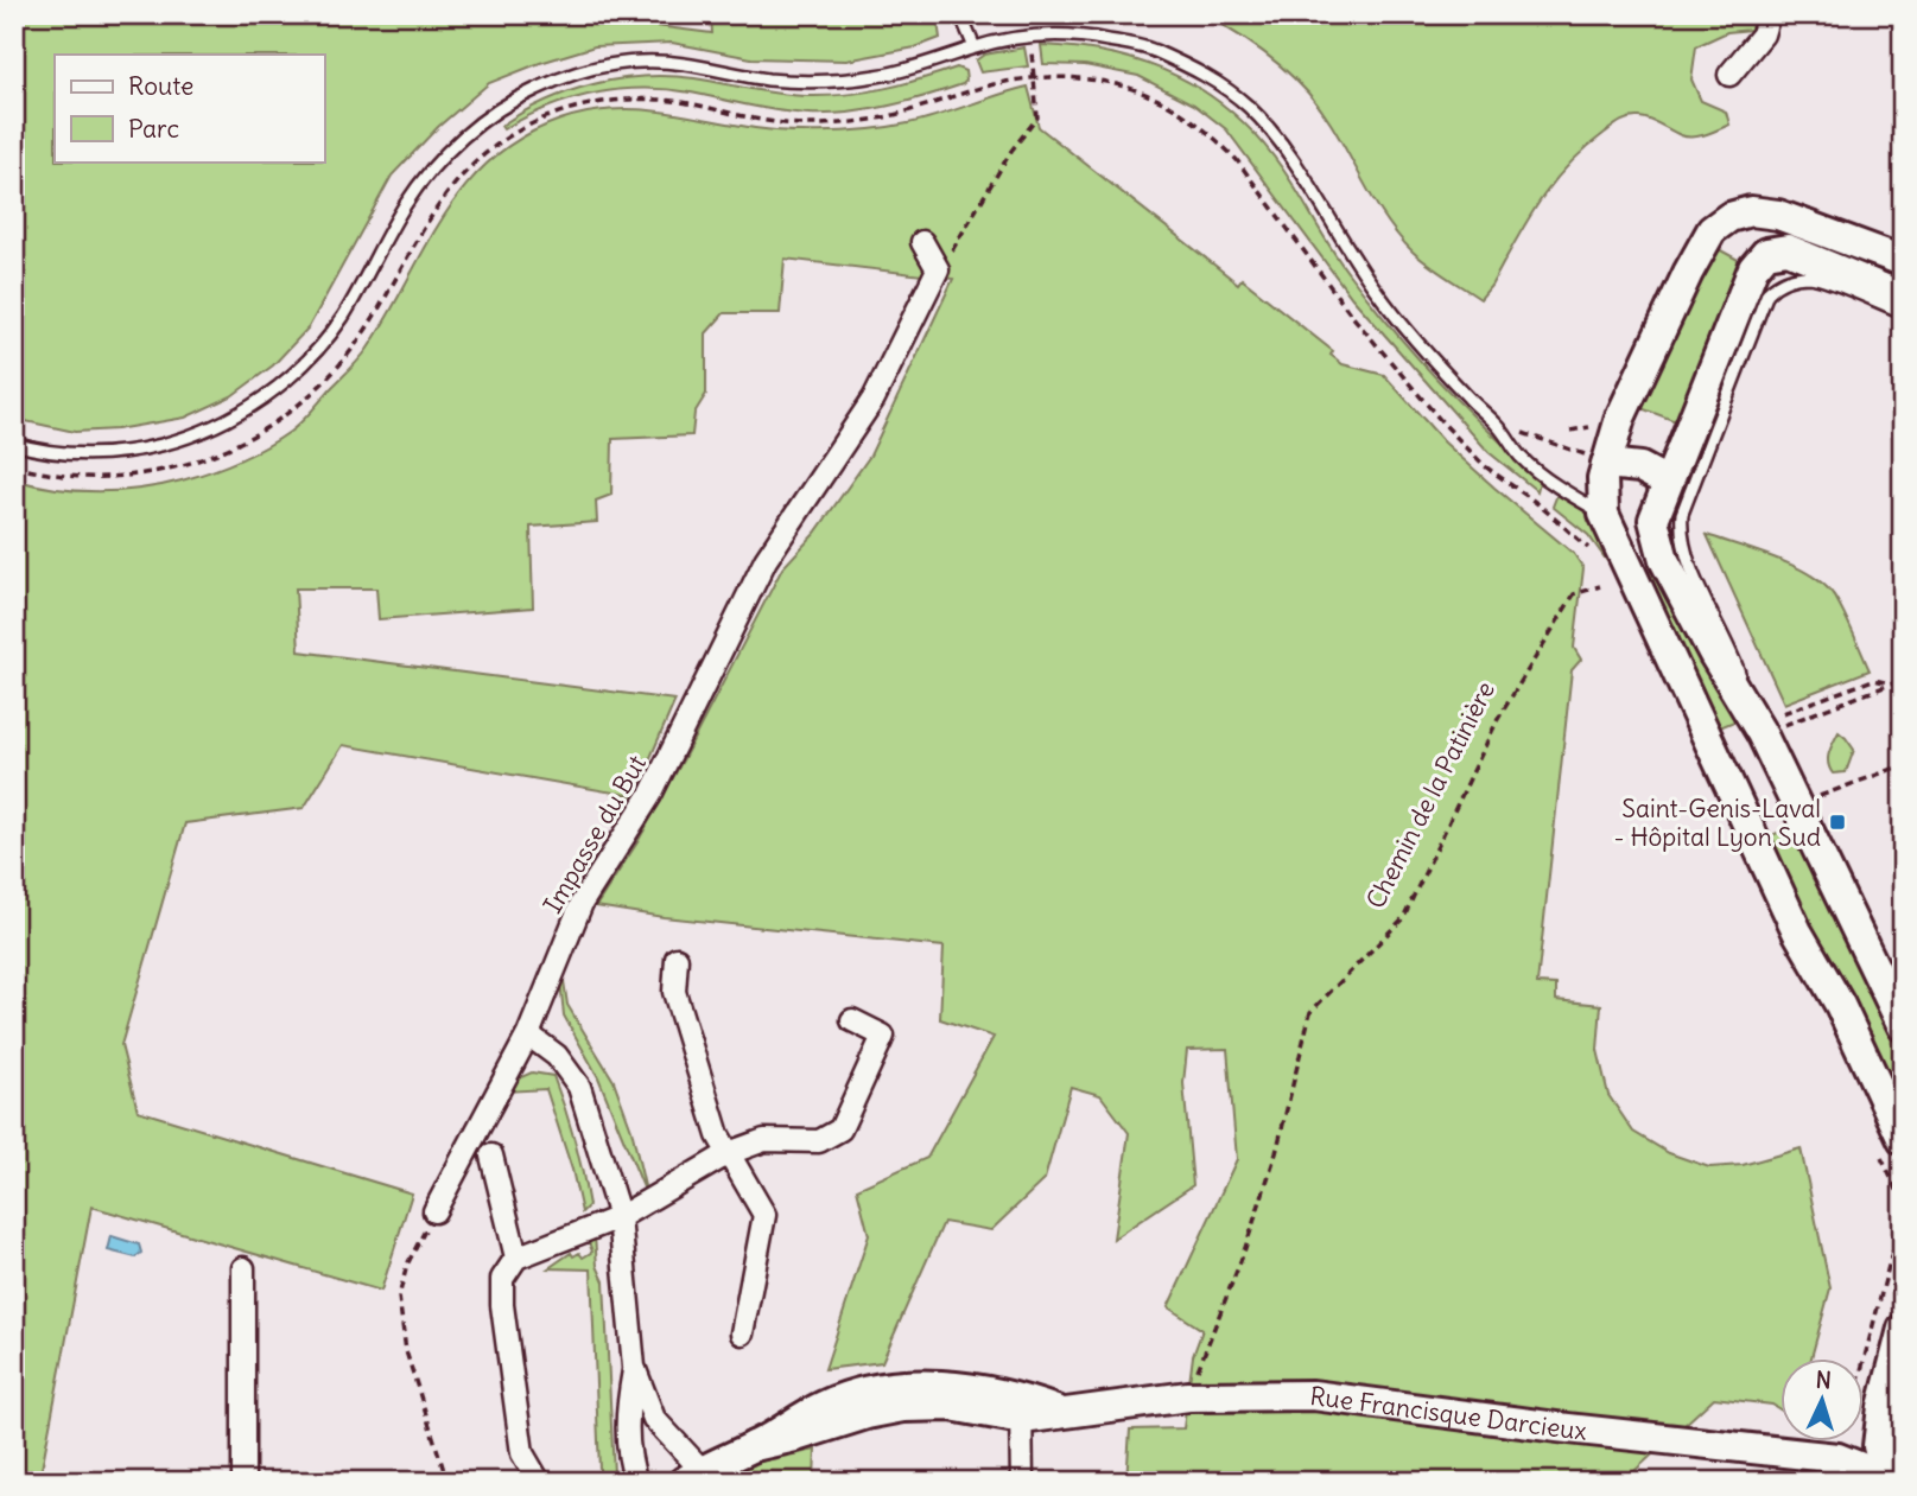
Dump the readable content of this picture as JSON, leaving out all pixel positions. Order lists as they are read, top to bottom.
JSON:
{
  "streets": {
    "street": ["Impasse du But", "Rue Francisque Darcieux"],
    "path": ["Chemin de la Patinière"]
  },
  "places": {
    "transit": ["Saint-Genis-Laval - Hôpital Lyon Sud"]
  },
  "legend": ["Route", "Parc"],
  "north": "top"
}
